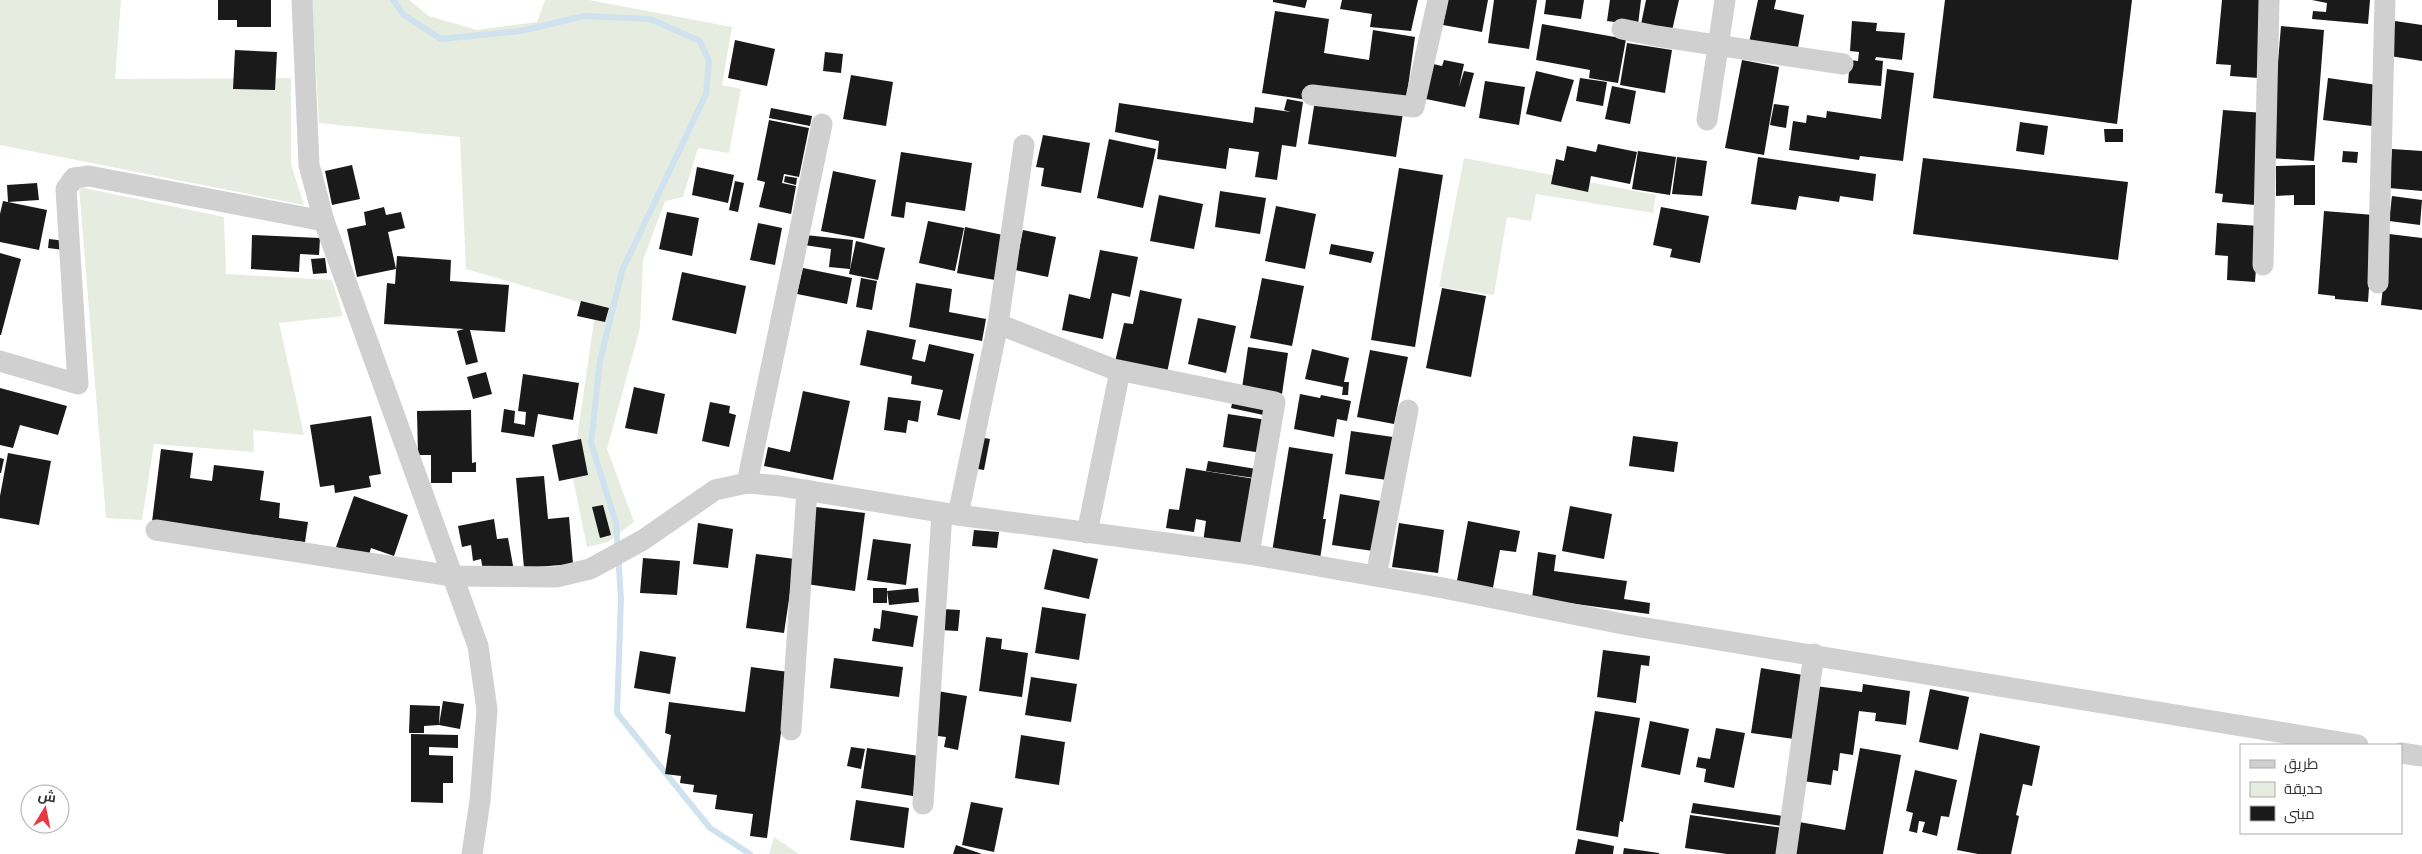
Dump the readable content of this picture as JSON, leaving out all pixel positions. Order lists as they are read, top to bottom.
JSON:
{
  "legend": ["طريق", "حديقة", "مبنى"],
  "north": "top"
}
